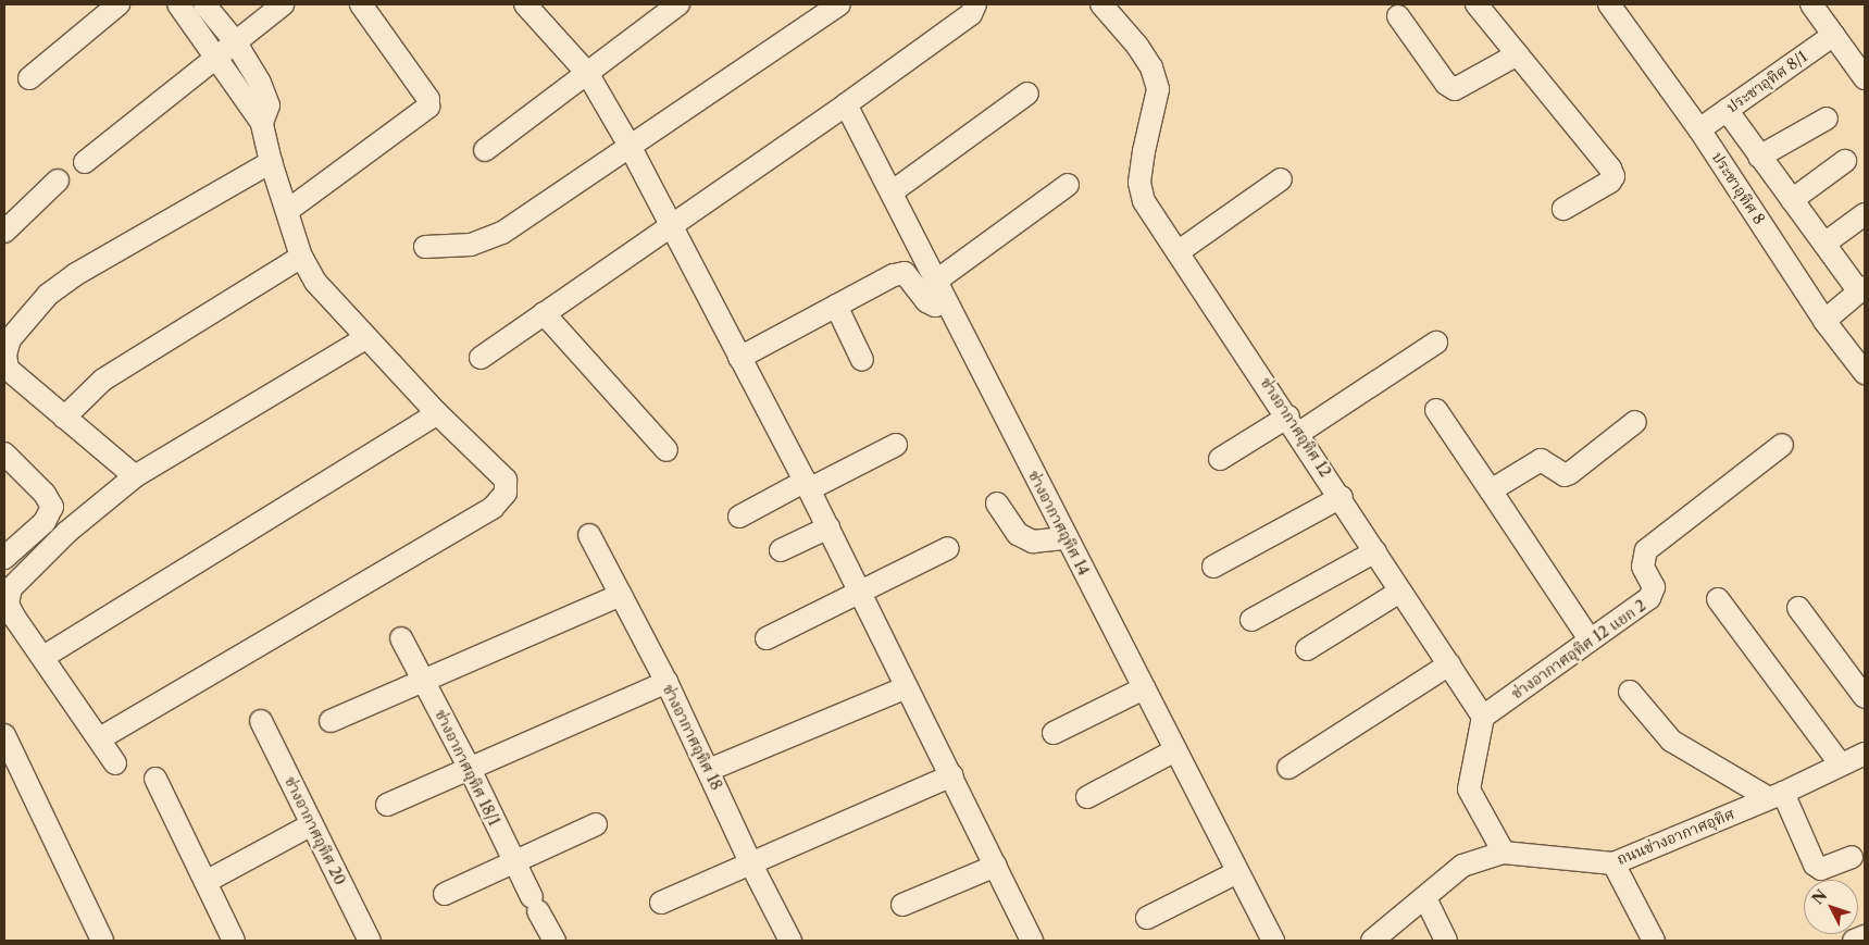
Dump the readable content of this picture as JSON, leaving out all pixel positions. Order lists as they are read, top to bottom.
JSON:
{
  "streets": {
    "street": [
      "ประชาอุทิศ 8/1",
      "ประชาอุทิศ 8",
      "ช่างอากาศอุทิศ 12",
      "ช่างอากาศอุทิศ 14",
      "ช่างอากาศอุทิศ 12 แยก 2",
      "ช่างอากาศอุทิศ 18",
      "ช่างอากาศอุทิศ 18/1",
      "ช่างอากาศอุทิศ 20",
      "ถนนช่างอากาศอุทิศ"
    ]
  },
  "crossings": [
    ["ประชาอุทิศ 8/1", "ประชาอุทิศ 8"],
    ["ช่างอากาศอุทิศ 12", "ช่างอากาศอุทิศ 12 แยก 2"]
  ],
  "north": "top left"
}
